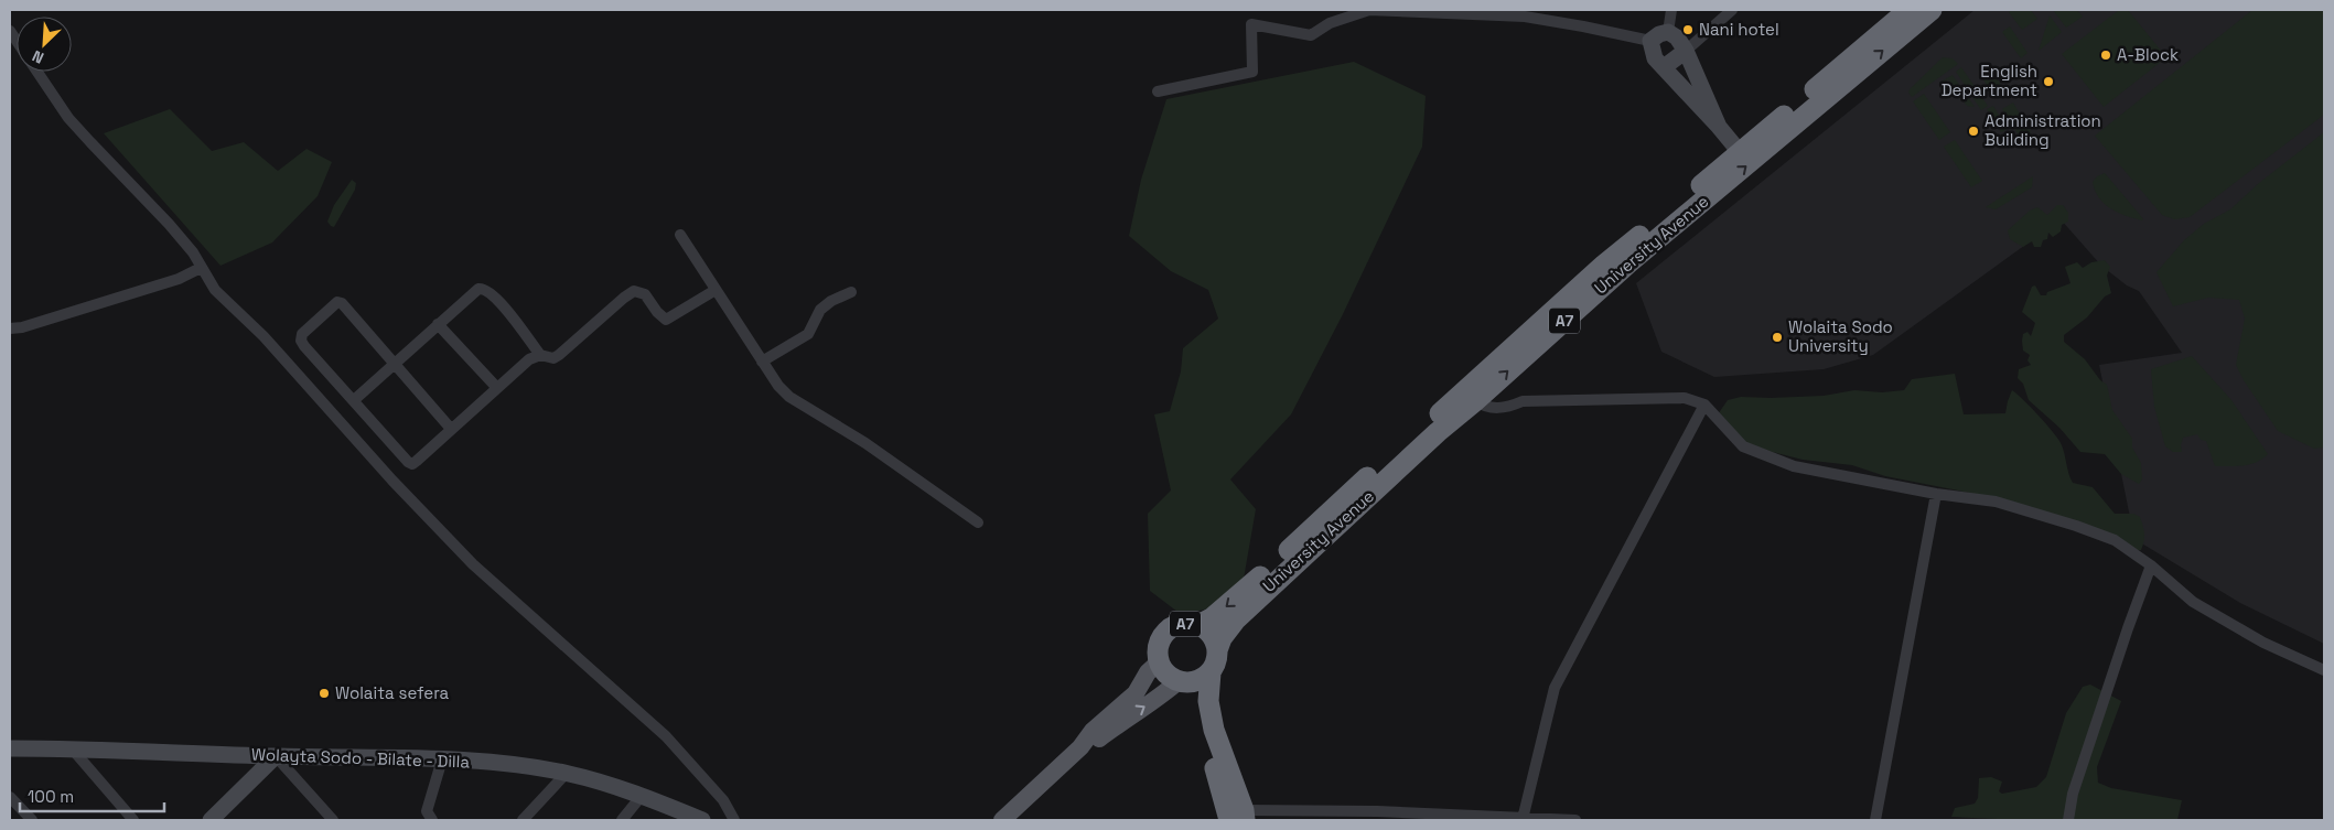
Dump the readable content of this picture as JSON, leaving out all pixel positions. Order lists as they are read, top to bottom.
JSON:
{
  "streets": {
    "highway": ["University Avenue", "A7"],
    "main road": ["Wolayta Sodo - Bilate - Dilla"]
  },
  "crossings": [
    ["University Avenue", "A7"]
  ],
  "places": [
    "Nani hotel",
    "A-Block",
    "English Department",
    "Administration Building",
    "Wolaita Sodo University",
    "Wolaita sefera"
  ],
  "scale_bar": "100 m",
  "north": "bottom left"
}
